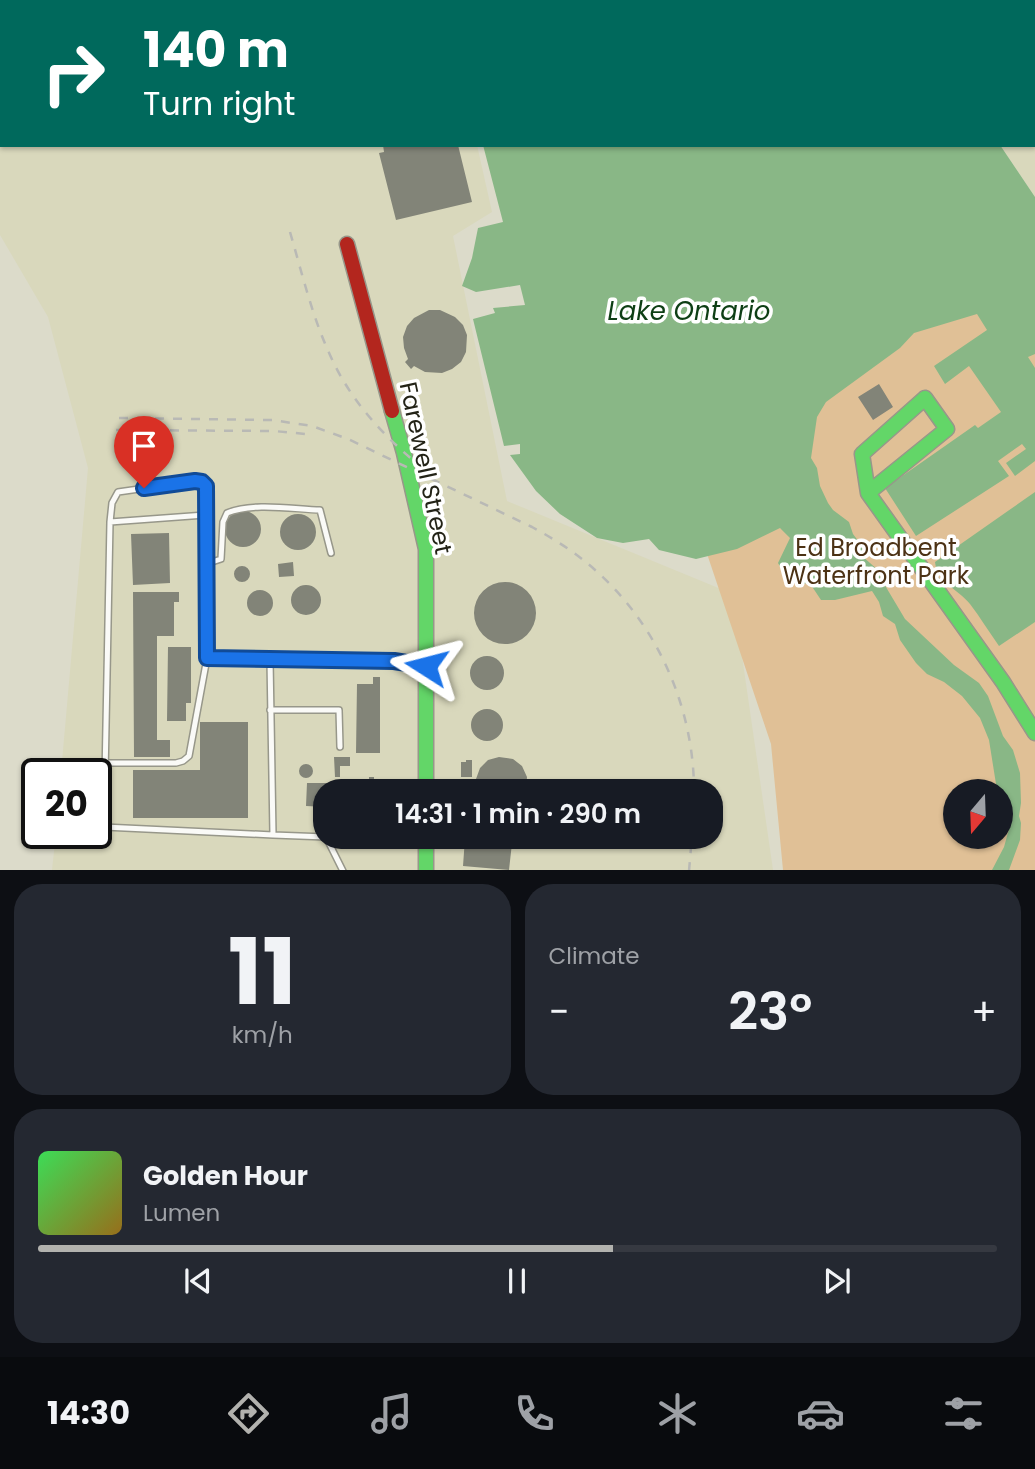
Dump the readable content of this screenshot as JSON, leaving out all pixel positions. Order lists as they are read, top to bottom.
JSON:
{
  "streets": {
    "street": ["Farewell Street"]
  },
  "water": ["Lake Ontario"],
  "parks": ["Ed Broadbent Waterfront Park"],
  "north": "bottom",
  "page": {
    "turn": ["140 m", "Turn right"],
    "limit": "20",
    "trip": "14:31 · 1 min · 290 m",
    "tile": [
      ["11", "km/h"],
      "Climate"
    ],
    "heat": ["−", "23°", "+"],
    "song": ["Golden Hour", "Lumen"],
    "tabs": "14:30"
  }
}
